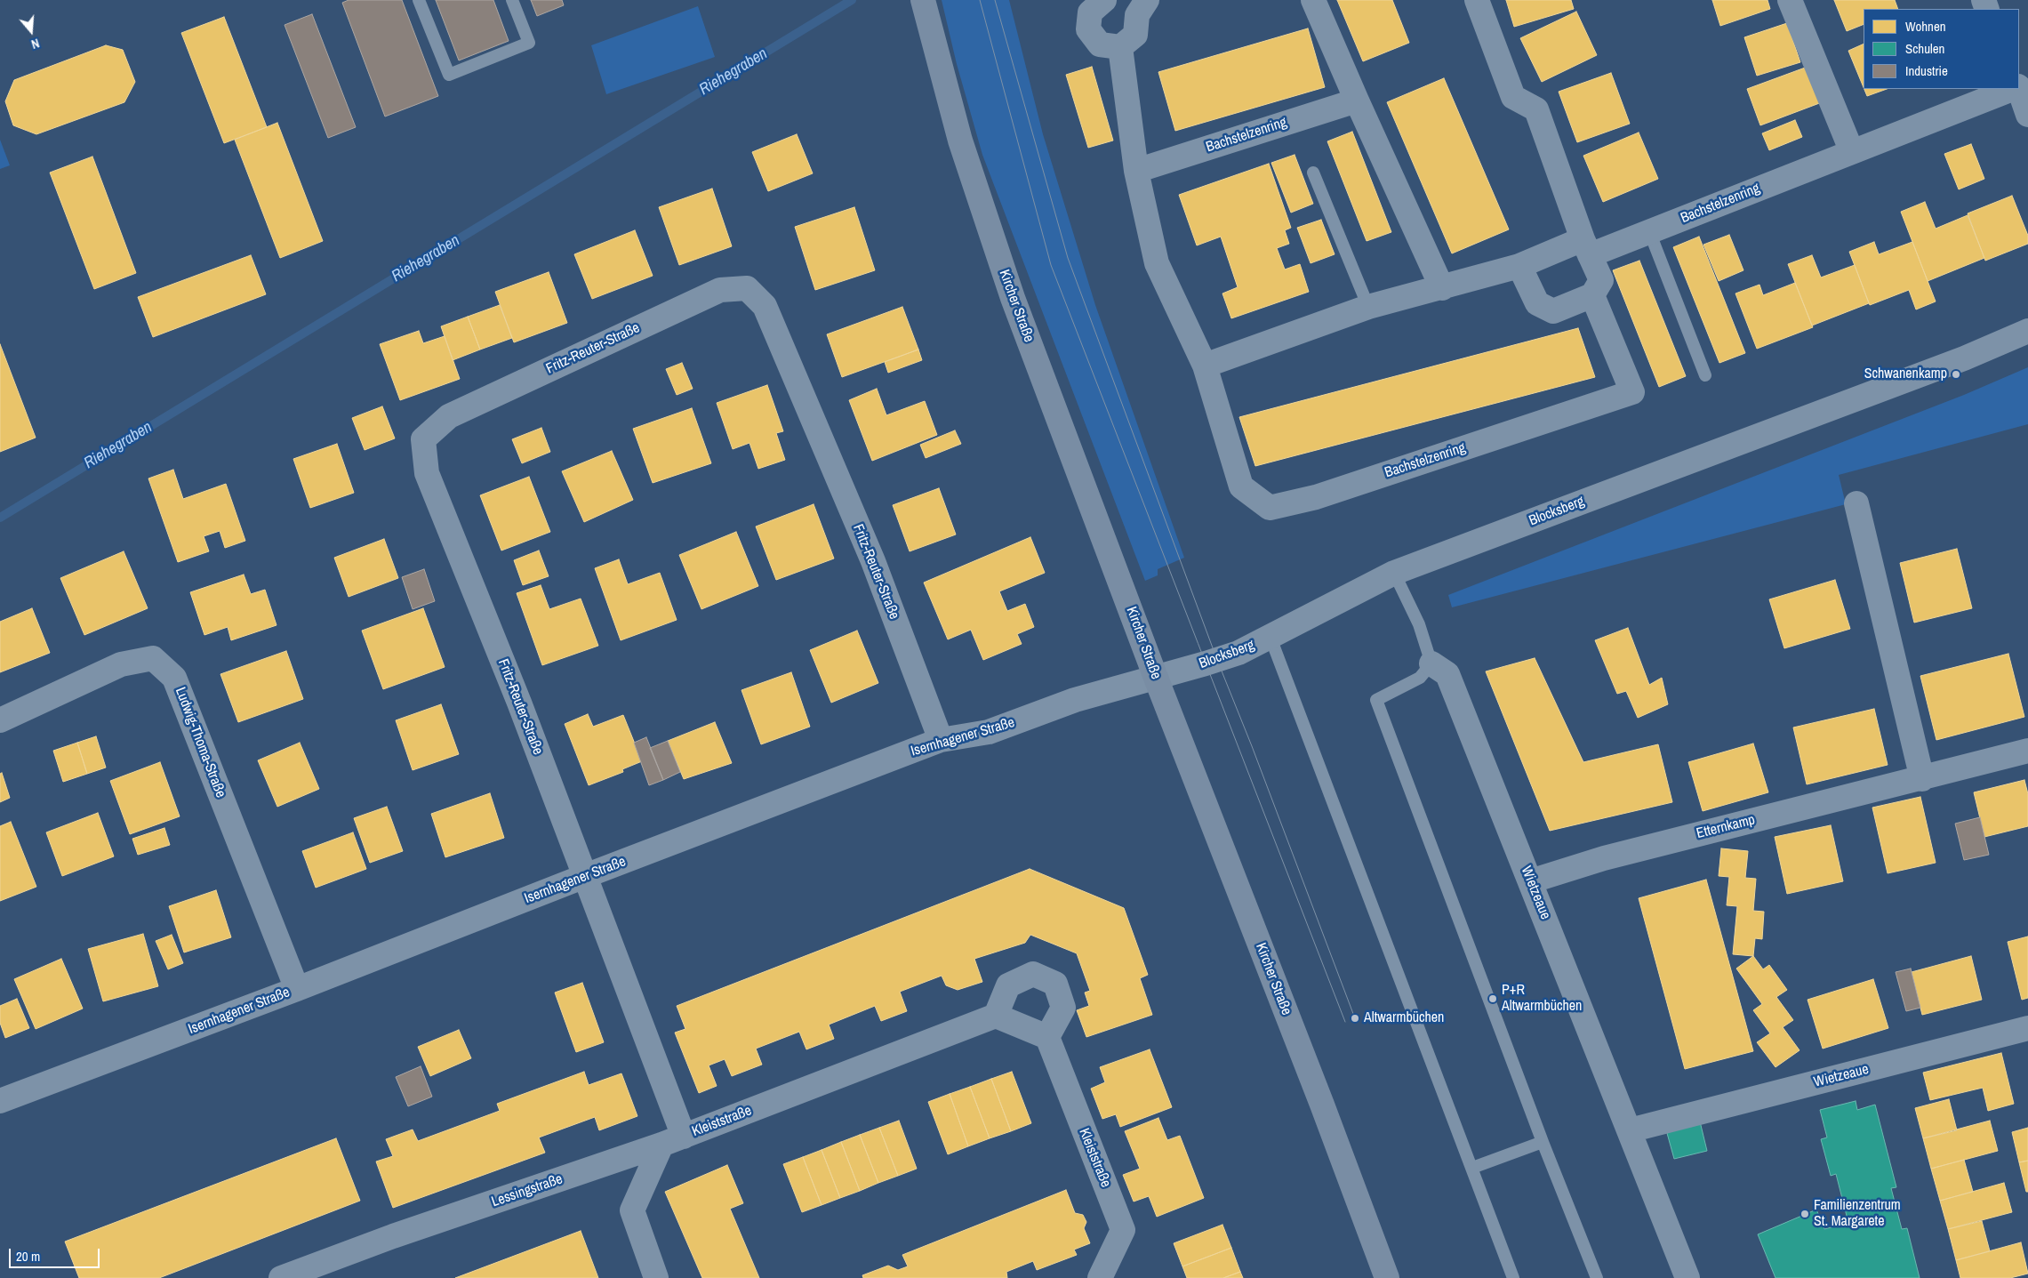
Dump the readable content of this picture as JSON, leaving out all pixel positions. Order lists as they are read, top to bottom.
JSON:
{
  "streets": {
    "main road": ["Kircher Straße"],
    "street": [
      "Bachstelzenring",
      "Fritz-Reuter-Straße",
      "Blocksberg",
      "Isernhagener Straße",
      "Ludwig-Thoma-Straße",
      "Etternkamp",
      "Wietzeaue",
      "Kleiststraße",
      "Lessingstraße"
    ]
  },
  "crossings": [
    ["Kircher Straße", "Blocksberg"],
    ["Kircher Straße", "Isernhagener Straße"],
    ["Fritz-Reuter-Straße", "Isernhagener Straße"],
    ["Fritz-Reuter-Straße", "Kleiststraße"],
    ["Blocksberg", "Isernhagener Straße"],
    ["Isernhagener Straße", "Ludwig-Thoma-Straße"],
    ["Isernhagener Straße", "Kleiststraße"],
    ["Etternkamp", "Wietzeaue"],
    ["Kleiststraße", "Lessingstraße"]
  ],
  "water": ["Riehegraben"],
  "places": [
    "Schwanenkamp",
    "P+R Altwarmbüchen",
    "Altwarmbüchen",
    "Familienzentrum St. Margarete"
  ],
  "legend": ["Wohnen", "Schulen", "Industrie"],
  "scale_bar": "20 m",
  "north": "bottom"
}
